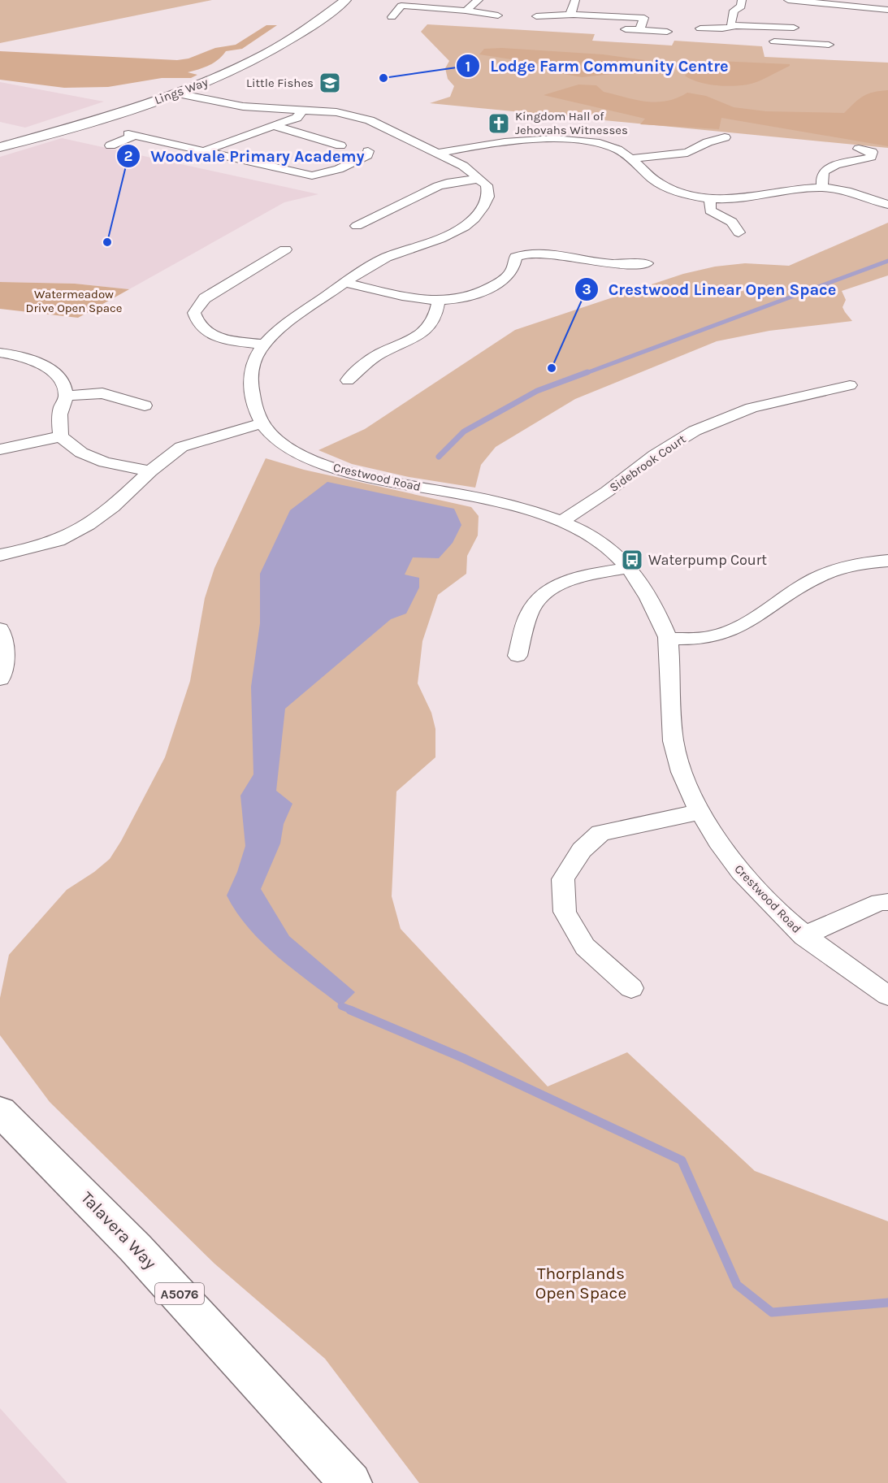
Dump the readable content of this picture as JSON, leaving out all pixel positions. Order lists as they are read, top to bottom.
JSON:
{
  "streets": {
    "main road": ["Talavera Way", "A5076"],
    "street": ["Lings Way", "Sidebrook Court", "Crestwood Road"]
  },
  "crossings": [
    ["Sidebrook Court", "Crestwood Road"]
  ],
  "parks": ["Watermeadow Drive Open Space", "Thorplands Open Space"],
  "places": {
    "other": ["Lodge Farm Community Centre", "Woodvale Primary Academy", "Crestwood Linear Open Space"],
    "school or university": ["Little Fishes"],
    "church": ["Kingdom Hall of Jehovahs Witnesses"],
    "bus stop": ["Waterpump Court"]
  }
}
